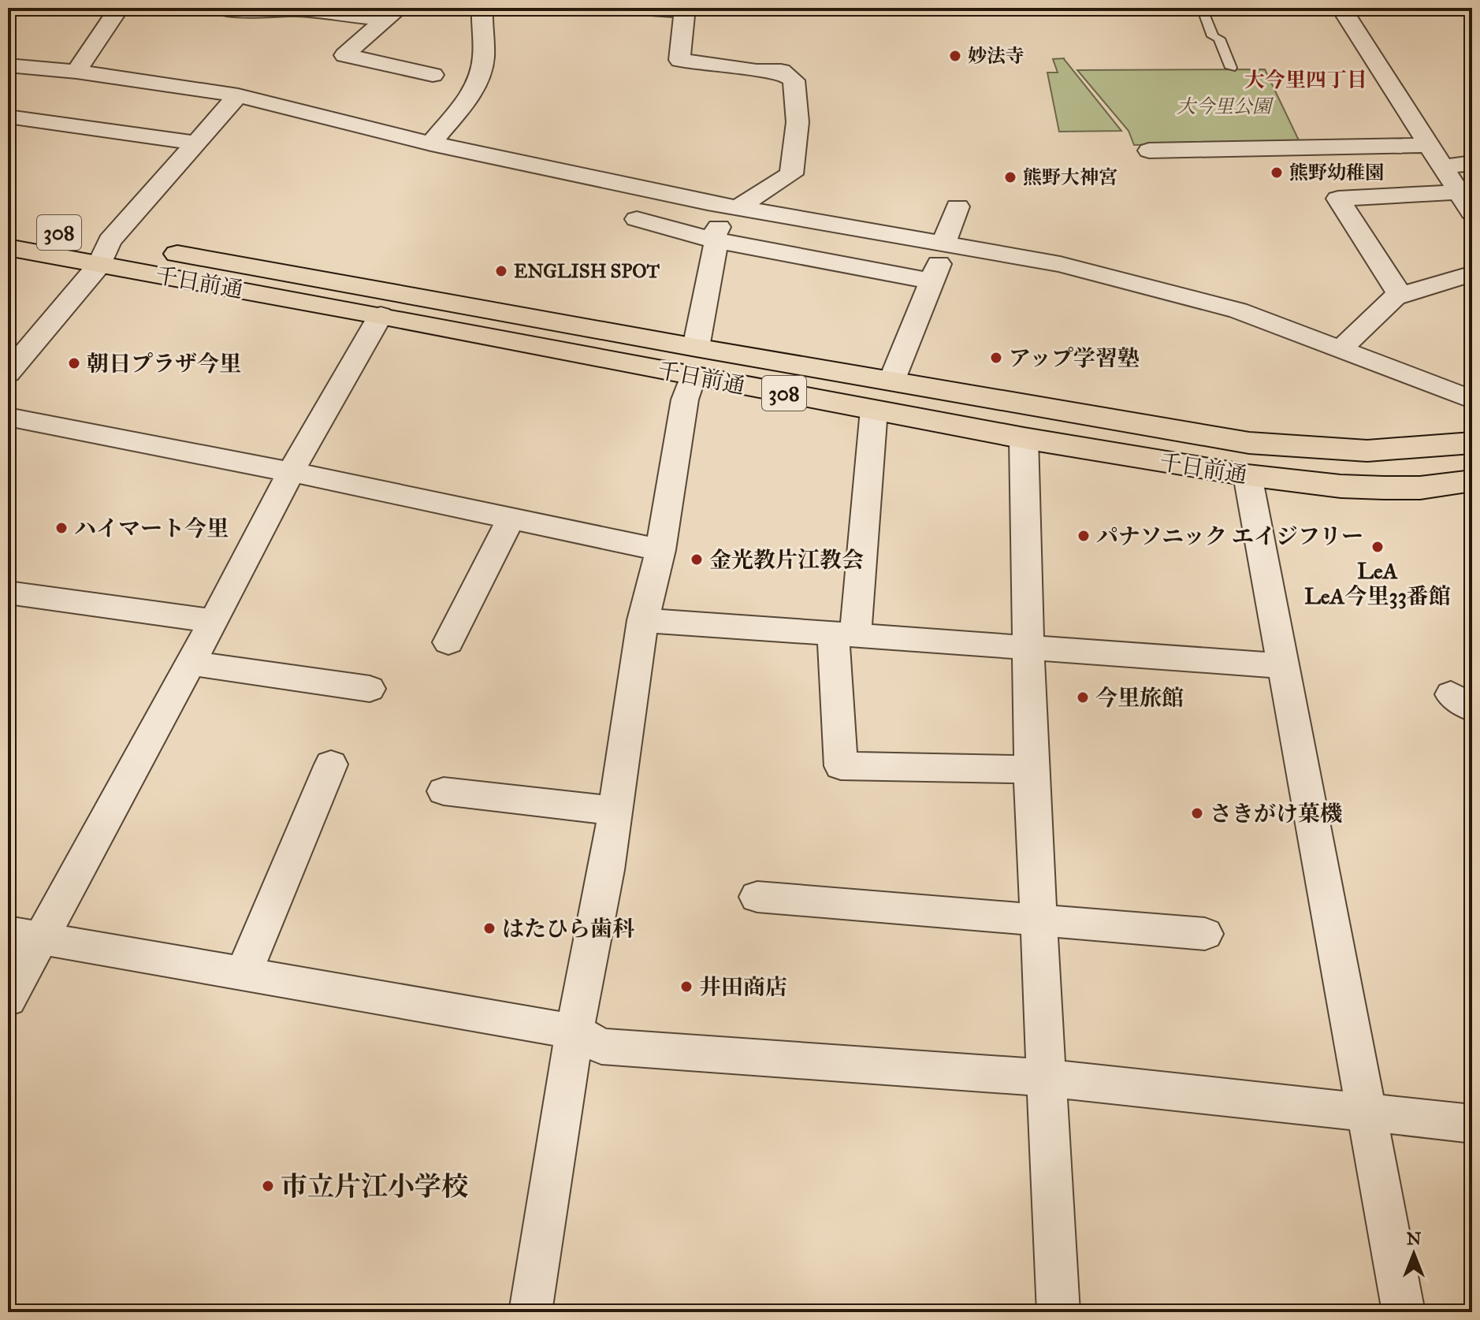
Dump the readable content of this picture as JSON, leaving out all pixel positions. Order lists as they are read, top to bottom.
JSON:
{
  "streets": {
    "highway": ["308", "千日前通"]
  },
  "districts": ["大今里四丁目"],
  "parks": ["大今里公園"],
  "places": [
    "妙法寺",
    "熊野幼稚園",
    "熊野大神宮",
    "ENGLISH SPOT",
    "アップ学習塾",
    "朝日プラザ今里",
    "ハイマート今里",
    "パナソニック エイジフリー",
    "LeA LeA今里33番館",
    "金光教片江教会",
    "今里旅館",
    "さきがけ菓機",
    "はたひら歯科",
    "井田商店",
    "市立片江小学校"
  ],
  "north": "top"
}
